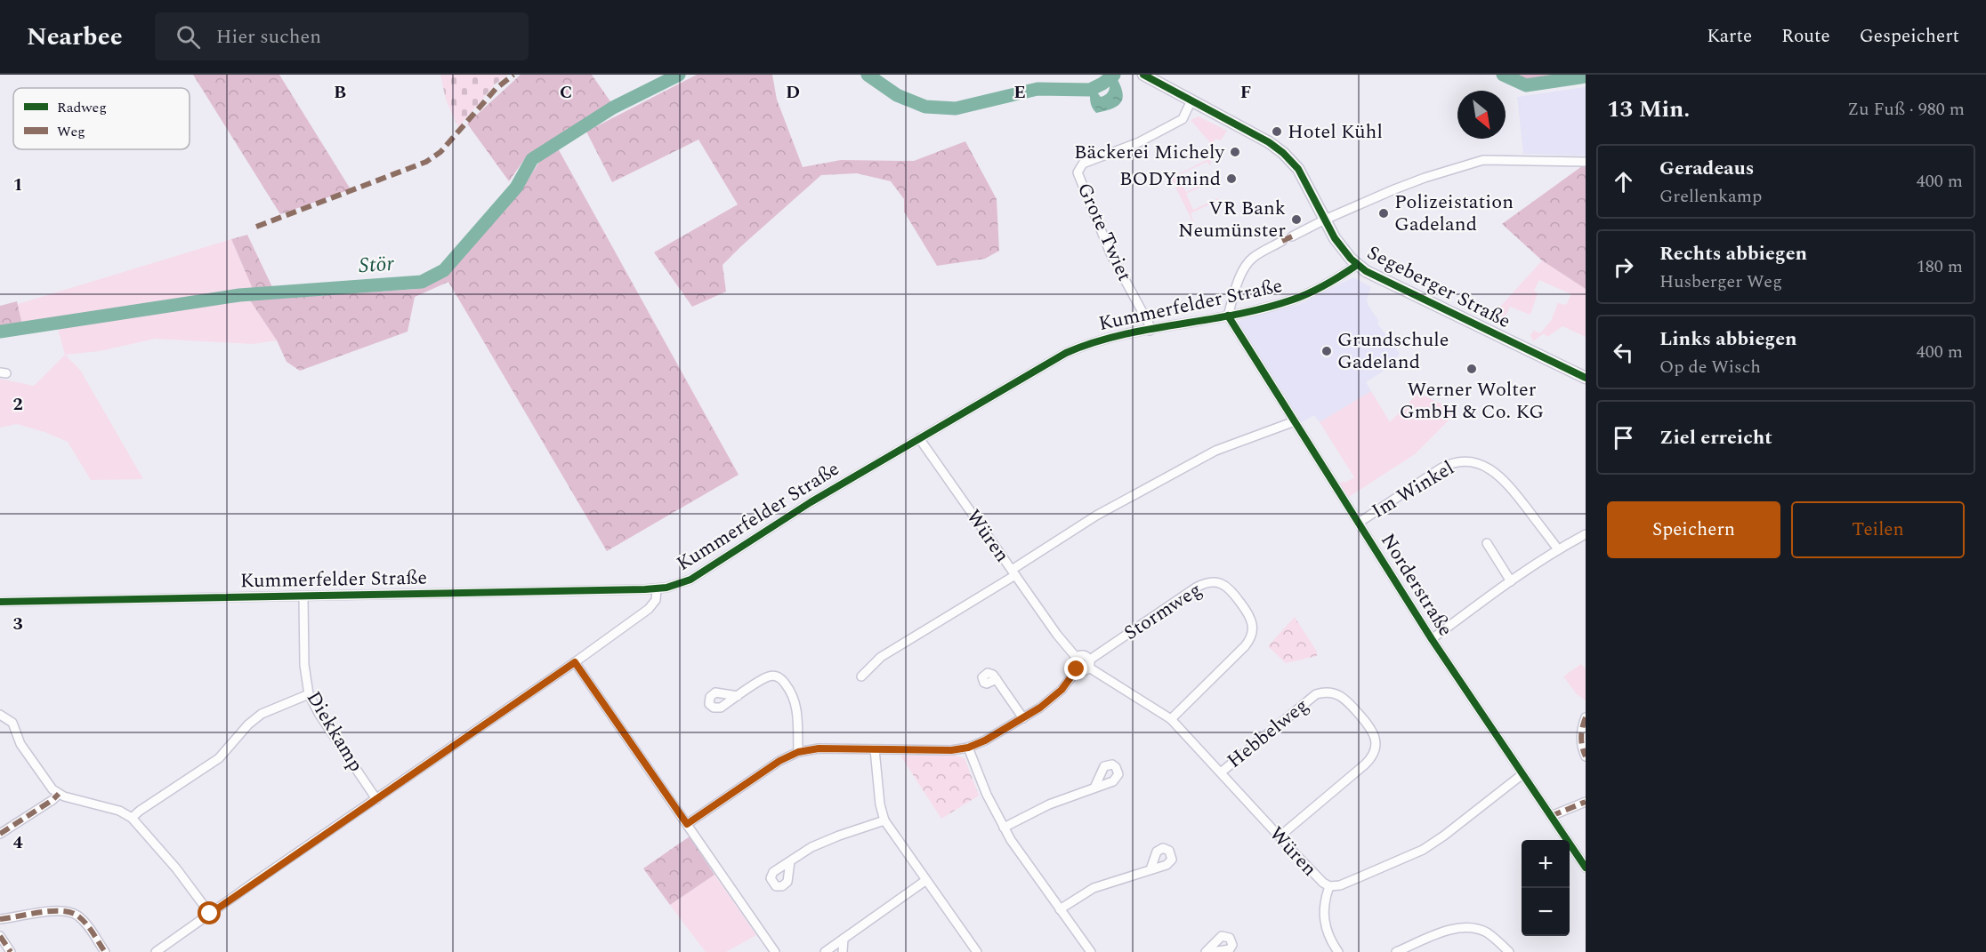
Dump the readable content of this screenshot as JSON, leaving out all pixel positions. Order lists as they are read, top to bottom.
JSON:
{
  "streets": {
    "main road": ["Segeberger Straße"],
    "street": [
      "Grote Twiet",
      "Kummerfelder Straße",
      "Im Winkel",
      "Würen",
      "Norderstraße",
      "Stormweg",
      "Diekkamp",
      "Hebbelweg"
    ]
  },
  "crossings": [
    ["Grote Twiet", "Segeberger Straße"],
    ["Grote Twiet", "Kummerfelder Straße"],
    ["Segeberger Straße", "Kummerfelder Straße"],
    ["Kummerfelder Straße", "Würen"],
    ["Kummerfelder Straße", "Norderstraße"],
    ["Kummerfelder Straße", "Diekkamp"],
    ["Im Winkel", "Norderstraße"],
    ["Würen", "Norderstraße"],
    ["Würen", "Stormweg"],
    ["Würen", "Hebbelweg"]
  ],
  "water": ["Stör"],
  "places": [
    "Hotel Kühl",
    "Bäckerei Michely",
    "BODYmind",
    "Polizeistation Gadeland",
    "VR Bank Neumünster",
    "Grundschule Gadeland",
    "Werner Wolter GmbH & Co. KG"
  ],
  "legend": ["Radweg", "Weg"],
  "north": "bottom right",
  "page": {
    "header": "Nearbee",
    "search": "Hier suchen",
    "nav": ["Karte", "Route", "Gespeichert"],
    "heading": ["13 Min.", "Zu Fuß · 980 m"],
    "list": [
      ["Geradeaus", "Grellenkamp", "400 m"],
      ["Rechts abbiegen", "Husberger Weg", "180 m"],
      ["Links abbiegen", "Op de Wisch", "400 m"],
      "Ziel erreicht"
    ],
    "buttons": ["Speichern", "Teilen"],
    "map_buttons": ["+", "−"]
  },
  "grid": {
    "columns": [
      "B",
      "C",
      "D",
      "E",
      "F"
    ],
    "rows": [
      "1",
      "2",
      "3",
      "4"
    ]
  }
}
